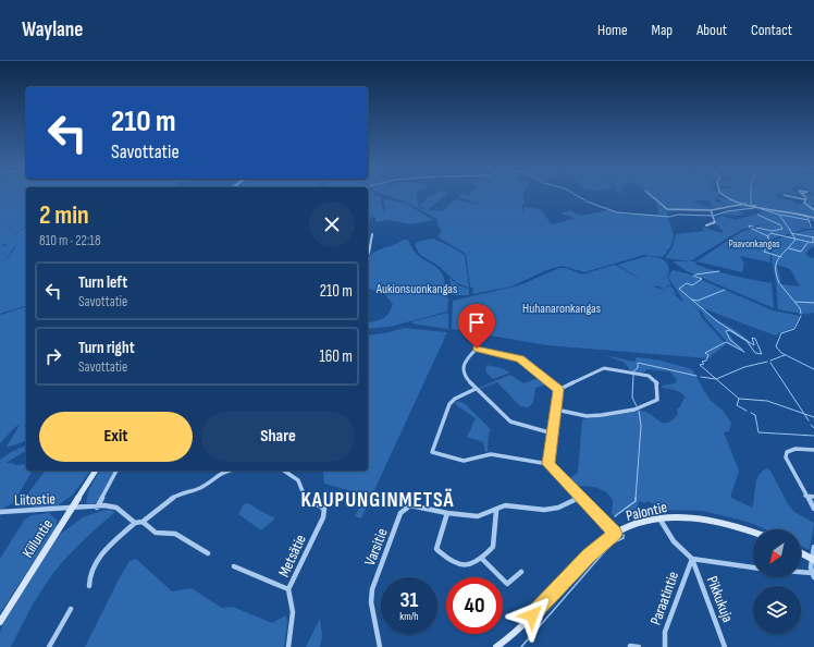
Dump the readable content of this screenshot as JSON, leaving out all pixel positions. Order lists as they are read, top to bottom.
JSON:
{
  "streets": {
    "street": [
      "Liitostie",
      "Palontie",
      "Kiiluntie",
      "Varsitie",
      "Metsätie",
      "Paraatintie",
      "Pikkukuja"
    ]
  },
  "crossings": [
    ["Liitostie", "Kiiluntie"],
    ["Paraatintie", "Pikkukuja"]
  ],
  "districts": ["KAUPUNGINMETSÄ"],
  "parks": ["Paavonkangas", "Aukionsuonkangas", "Huhanaronkangas"],
  "north": "bottom left",
  "page": {
    "header": "Waylane",
    "nav": [
      "Home",
      "Map",
      "About",
      "Contact"
    ],
    "turn": ["210 m", "Savottatie"],
    "heading": ["2 min", "810 m · 22:18"],
    "list": [
      {
        "name": "Turn left",
        "note": "Savottatie",
        "value": "210 m"
      },
      {
        "name": "Turn right",
        "note": "Savottatie",
        "value": "160 m"
      }
    ],
    "buttons": ["Exit", "Share"],
    "speed": "31 km/h",
    "limit": "40"
  }
}
